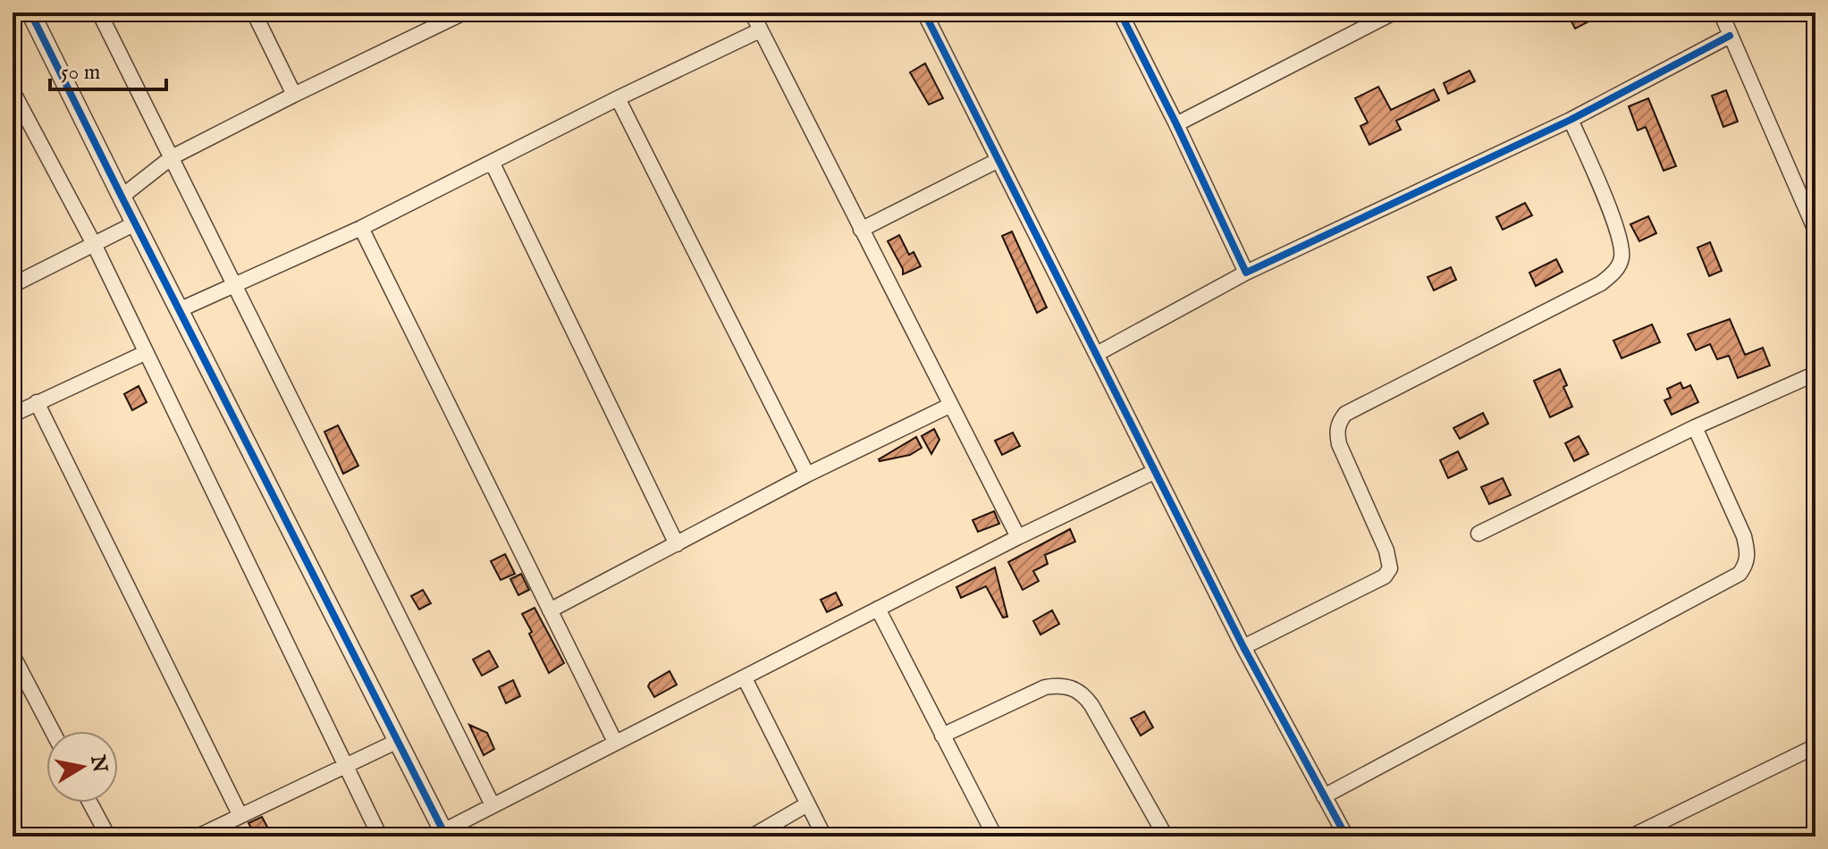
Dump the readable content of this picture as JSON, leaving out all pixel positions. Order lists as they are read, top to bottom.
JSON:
{
  "scale_bar": "50 m",
  "north": "right"
}
